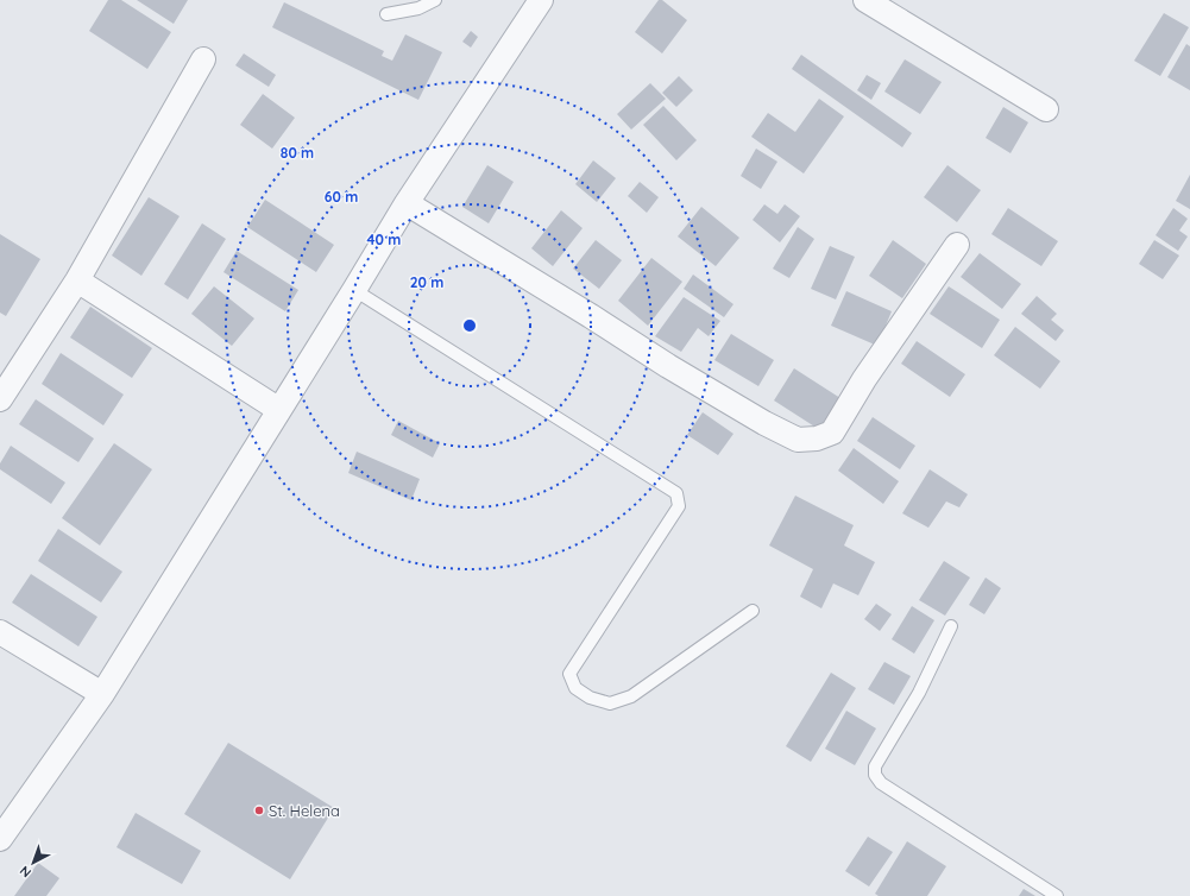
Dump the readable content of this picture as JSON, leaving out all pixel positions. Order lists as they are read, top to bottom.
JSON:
{
  "places": ["St. Helena"],
  "north": "bottom left",
  "rings": [
    "80 m",
    "60 m",
    "40 m",
    "20 m"
  ]
}
